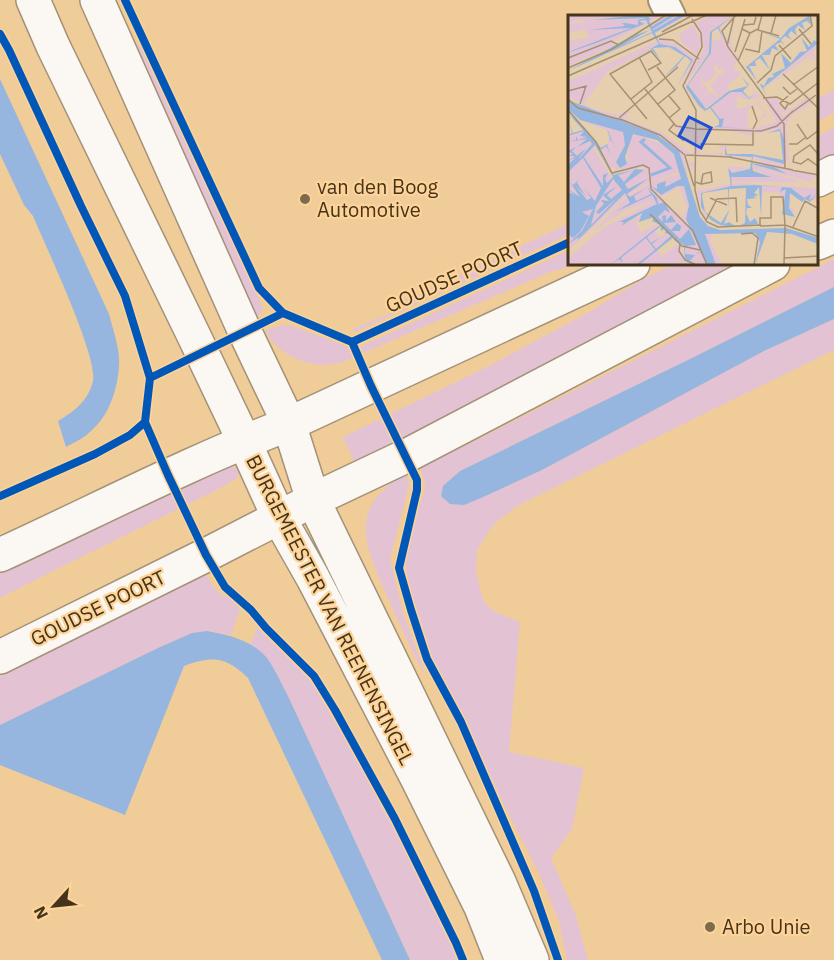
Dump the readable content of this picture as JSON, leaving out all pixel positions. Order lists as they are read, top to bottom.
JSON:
{
  "streets": {
    "main road": ["GOUDSE POORT", "BURGEMEESTER VAN REENENSINGEL"]
  },
  "crossings": [
    ["GOUDSE POORT", "BURGEMEESTER VAN REENENSINGEL"]
  ],
  "places": ["van den Boog Automotive", "Arbo Unie"],
  "north": "bottom left"
}
